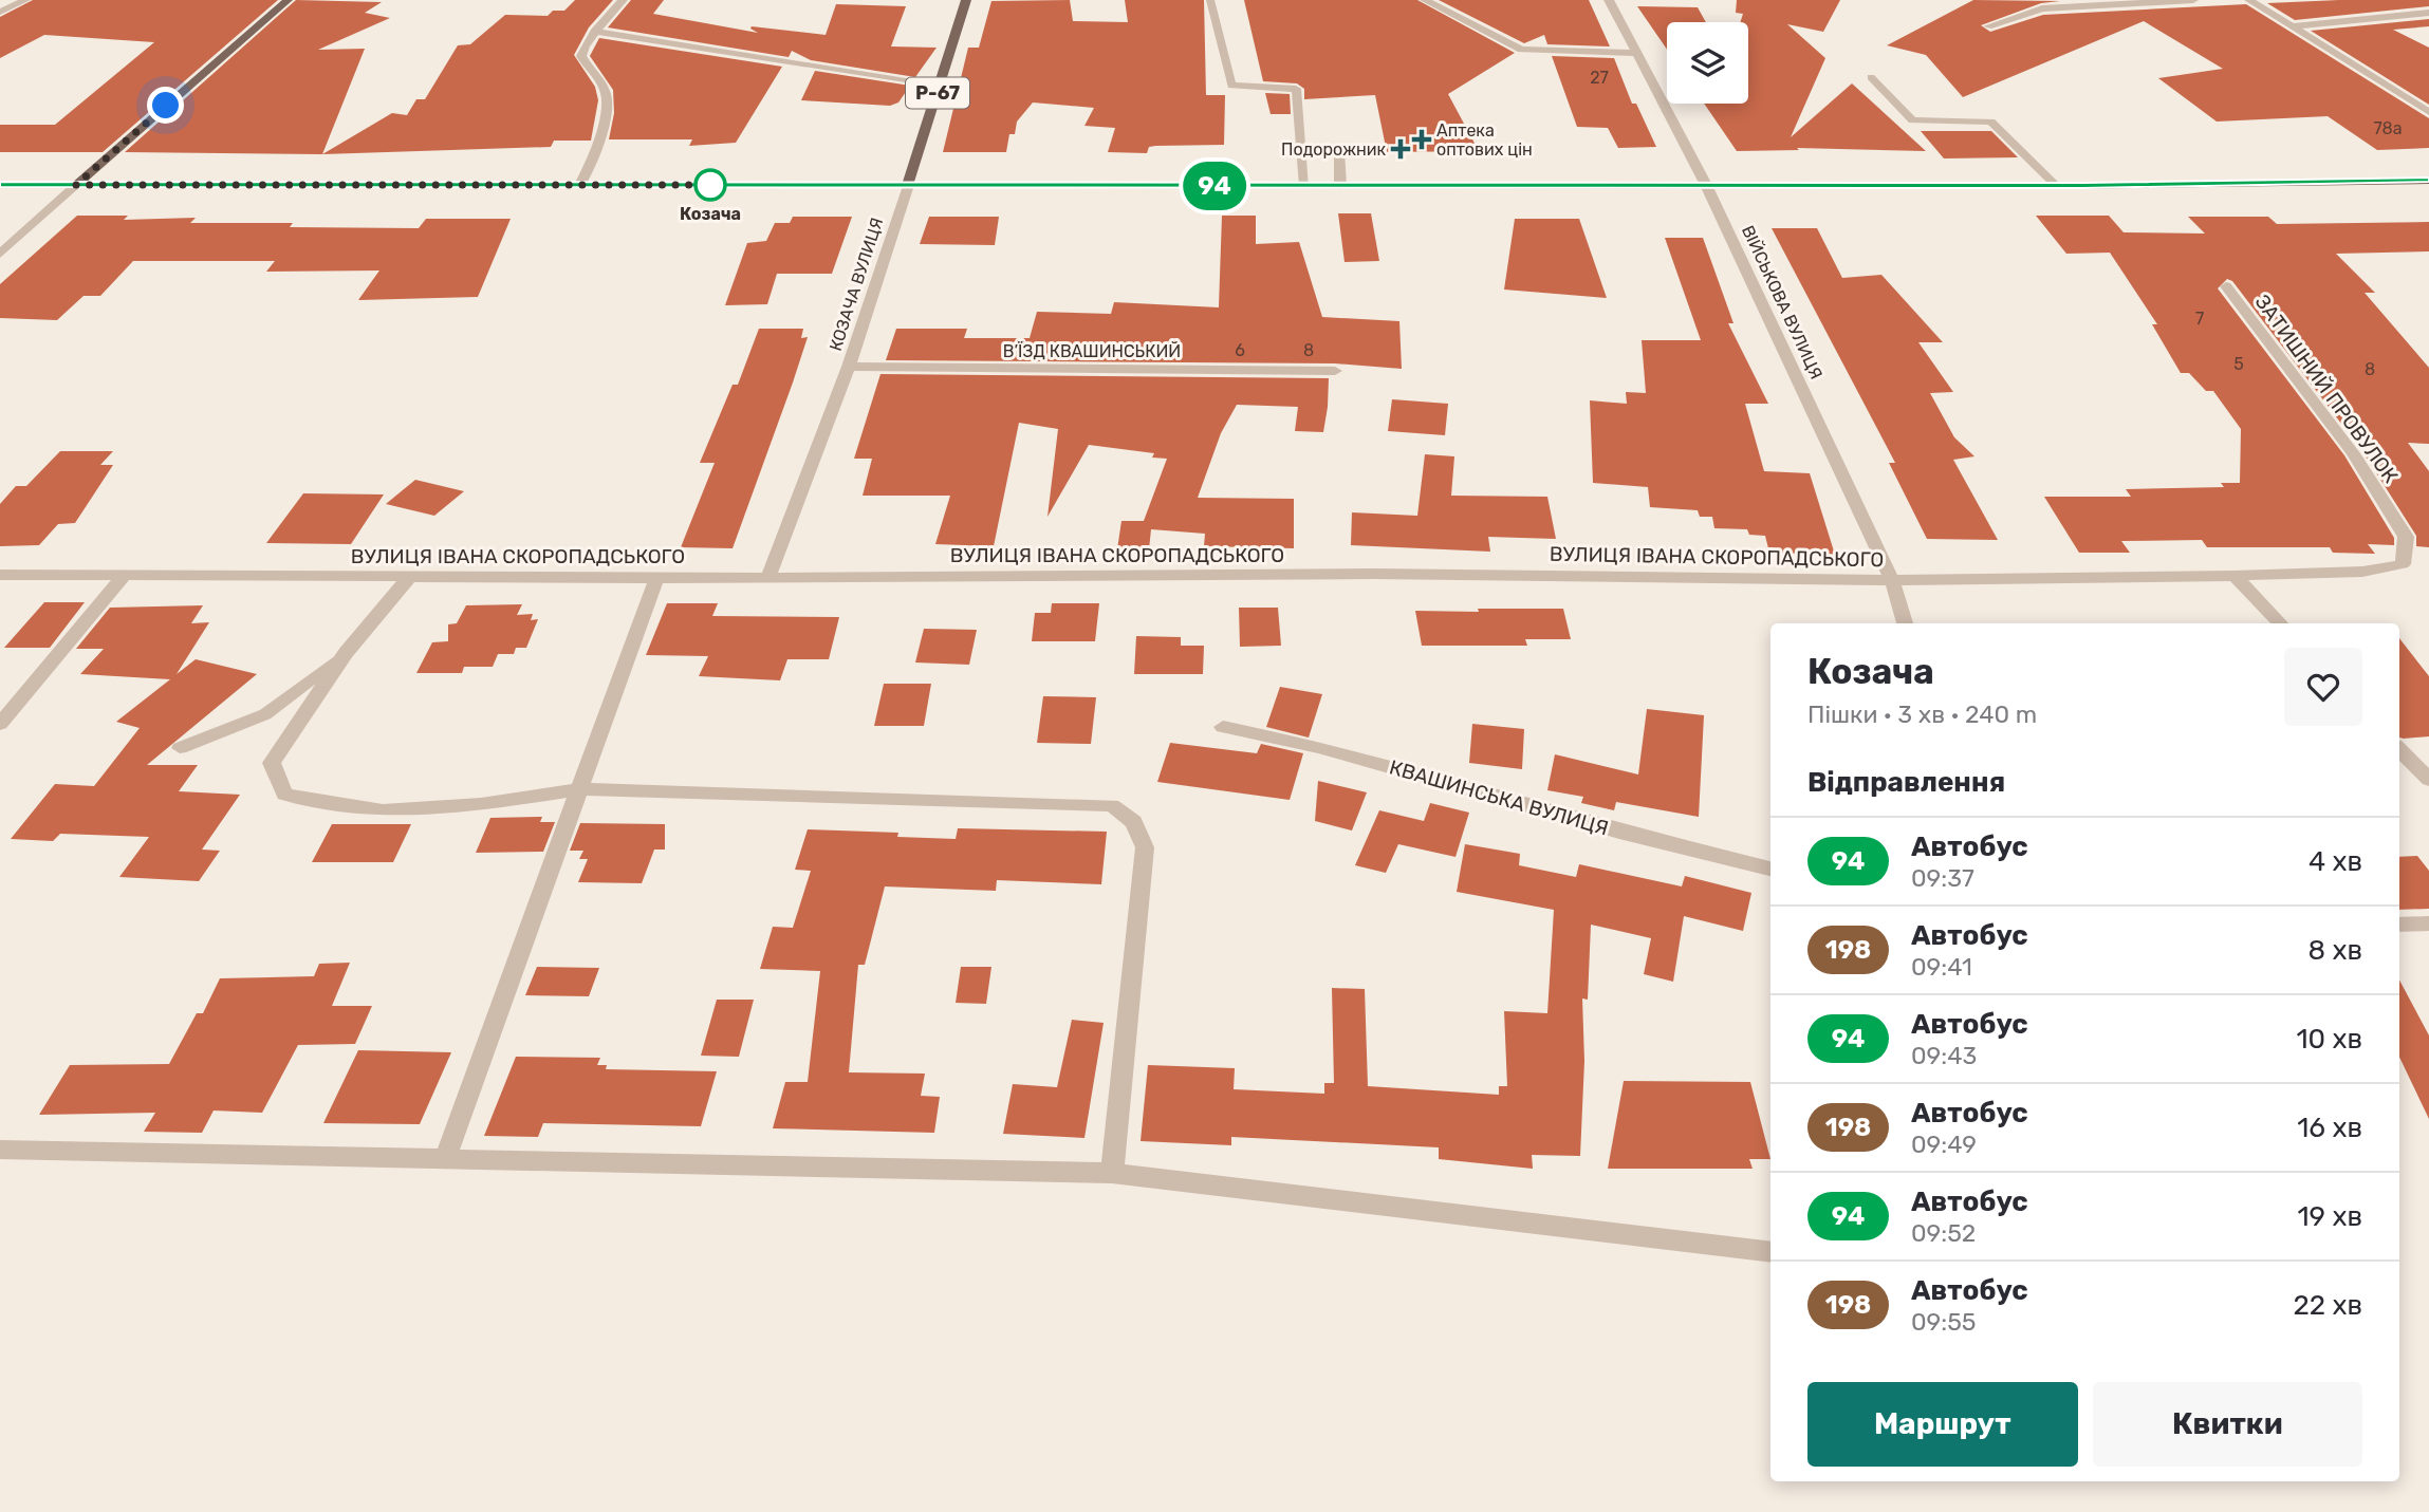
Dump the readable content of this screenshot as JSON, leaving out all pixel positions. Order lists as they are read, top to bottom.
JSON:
{
  "streets": {
    "main road": ["Р-67", "КОЗАЧА ВУЛИЦЯ"],
    "street": [
      "ВІЙСЬКОВА ВУЛИЦЯ",
      "В’ЇЗД КВАШИНСЬКИЙ",
      "ЗАТИШНИЙ ПРОВУЛОК",
      "ВУЛИЦЯ ІВАНА СКОРОПАДСЬКОГО",
      "КВАШИНСЬКА ВУЛИЦЯ"
    ]
  },
  "crossings": [
    ["КОЗАЧА ВУЛИЦЯ", "В’ЇЗД КВАШИНСЬКИЙ"],
    ["КОЗАЧА ВУЛИЦЯ", "ВУЛИЦЯ ІВАНА СКОРОПАДСЬКОГО"],
    ["ВІЙСЬКОВА ВУЛИЦЯ", "ВУЛИЦЯ ІВАНА СКОРОПАДСЬКОГО"],
    ["ЗАТИШНИЙ ПРОВУЛОК", "ВУЛИЦЯ ІВАНА СКОРОПАДСЬКОГО"]
  ],
  "places": {
    "health": ["Аптека оптових цін", "Подорожник"],
    "other": ["Козача"]
  },
  "lines": ["bus line 94"],
  "house_numbers": [
    "27",
    "78а",
    "7",
    "6",
    "8",
    "5",
    "8"
  ],
  "page": {
    "on_map": "94",
    "heading": [
      ["Козача", "Пішки · 3 хв · 240 m"],
      "Відправлення"
    ],
    "list": [
      {
        "mark": "94",
        "name": "Автобус",
        "note": "09:37",
        "value": "4 хв"
      },
      {
        "mark": "198",
        "name": "Автобус",
        "note": "09:41",
        "value": "8 хв"
      },
      {
        "mark": "94",
        "name": "Автобус",
        "note": "09:43",
        "value": "10 хв"
      },
      {
        "mark": "198",
        "name": "Автобус",
        "note": "09:49",
        "value": "16 хв"
      },
      {
        "mark": "94",
        "name": "Автобус",
        "note": "09:52",
        "value": "19 хв"
      },
      {
        "mark": "198",
        "name": "Автобус",
        "note": "09:55",
        "value": "22 хв"
      }
    ],
    "buttons": ["Маршрут", "Квитки"]
  }
}
